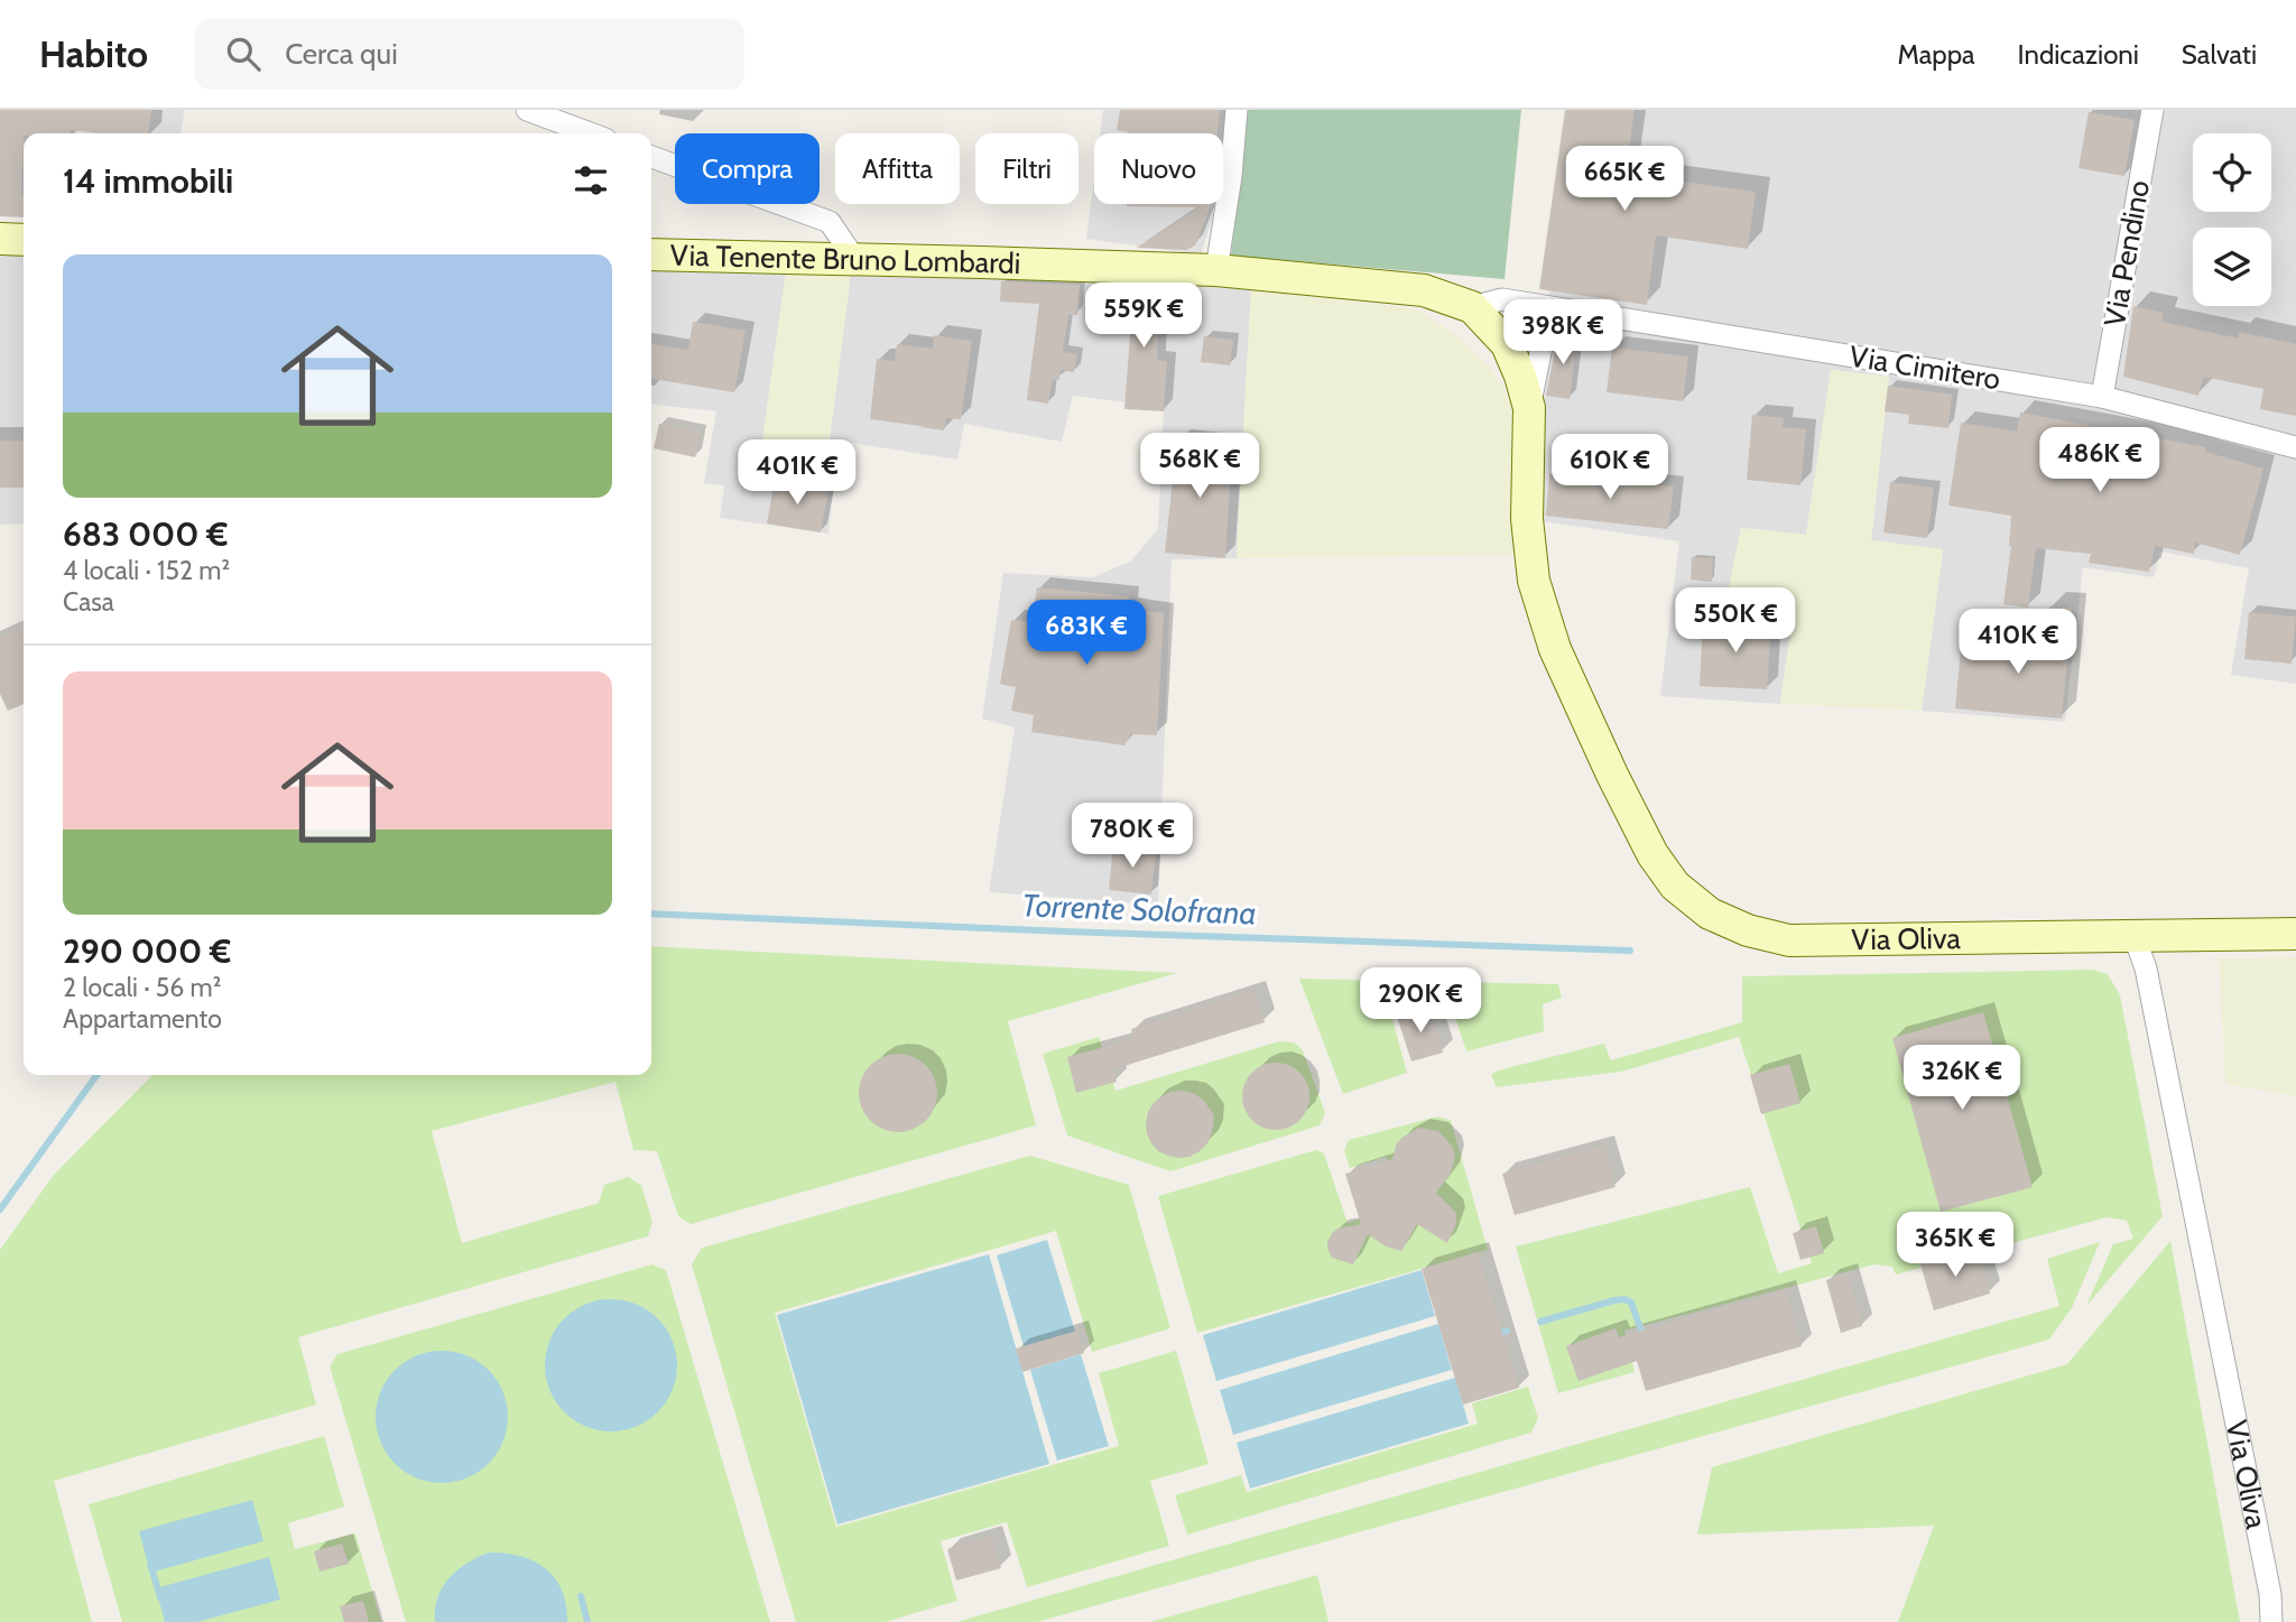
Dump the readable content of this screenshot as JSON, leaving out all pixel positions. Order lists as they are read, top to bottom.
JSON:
{
  "streets": {
    "main road": ["Via Tenente Bruno Lombardi", "Via Oliva"],
    "street": ["Via Pendino", "Via Cimitero"]
  },
  "crossings": [
    ["Via Pendino", "Via Cimitero"],
    ["Via Tenente Bruno Lombardi", "Via Oliva"],
    ["Via Cimitero", "Via Oliva"]
  ],
  "water": ["Torrente Solofrana"],
  "page": {
    "header": "Habito",
    "search": "Cerca qui",
    "nav": ["Mappa", "Indicazioni", "Salvati"],
    "chip": [
      "Compra",
      "Affitta",
      "Filtri",
      "Nuovo"
    ],
    "heading": "14 immobili",
    "price": [
      "665K €",
      "559K €",
      "398K €",
      "486K €",
      "568K €",
      "610K €",
      "401K €",
      "550K €",
      "683K €",
      "410K €",
      "780K €",
      "290K €",
      "326K €",
      "365K €"
    ],
    "list": [
      {
        "name": "683 000 €",
        "note": "4 locali · 152 m² · Casa"
      },
      {
        "name": "290 000 €",
        "note": "2 locali · 56 m² · Appartamento"
      }
    ]
  }
}
